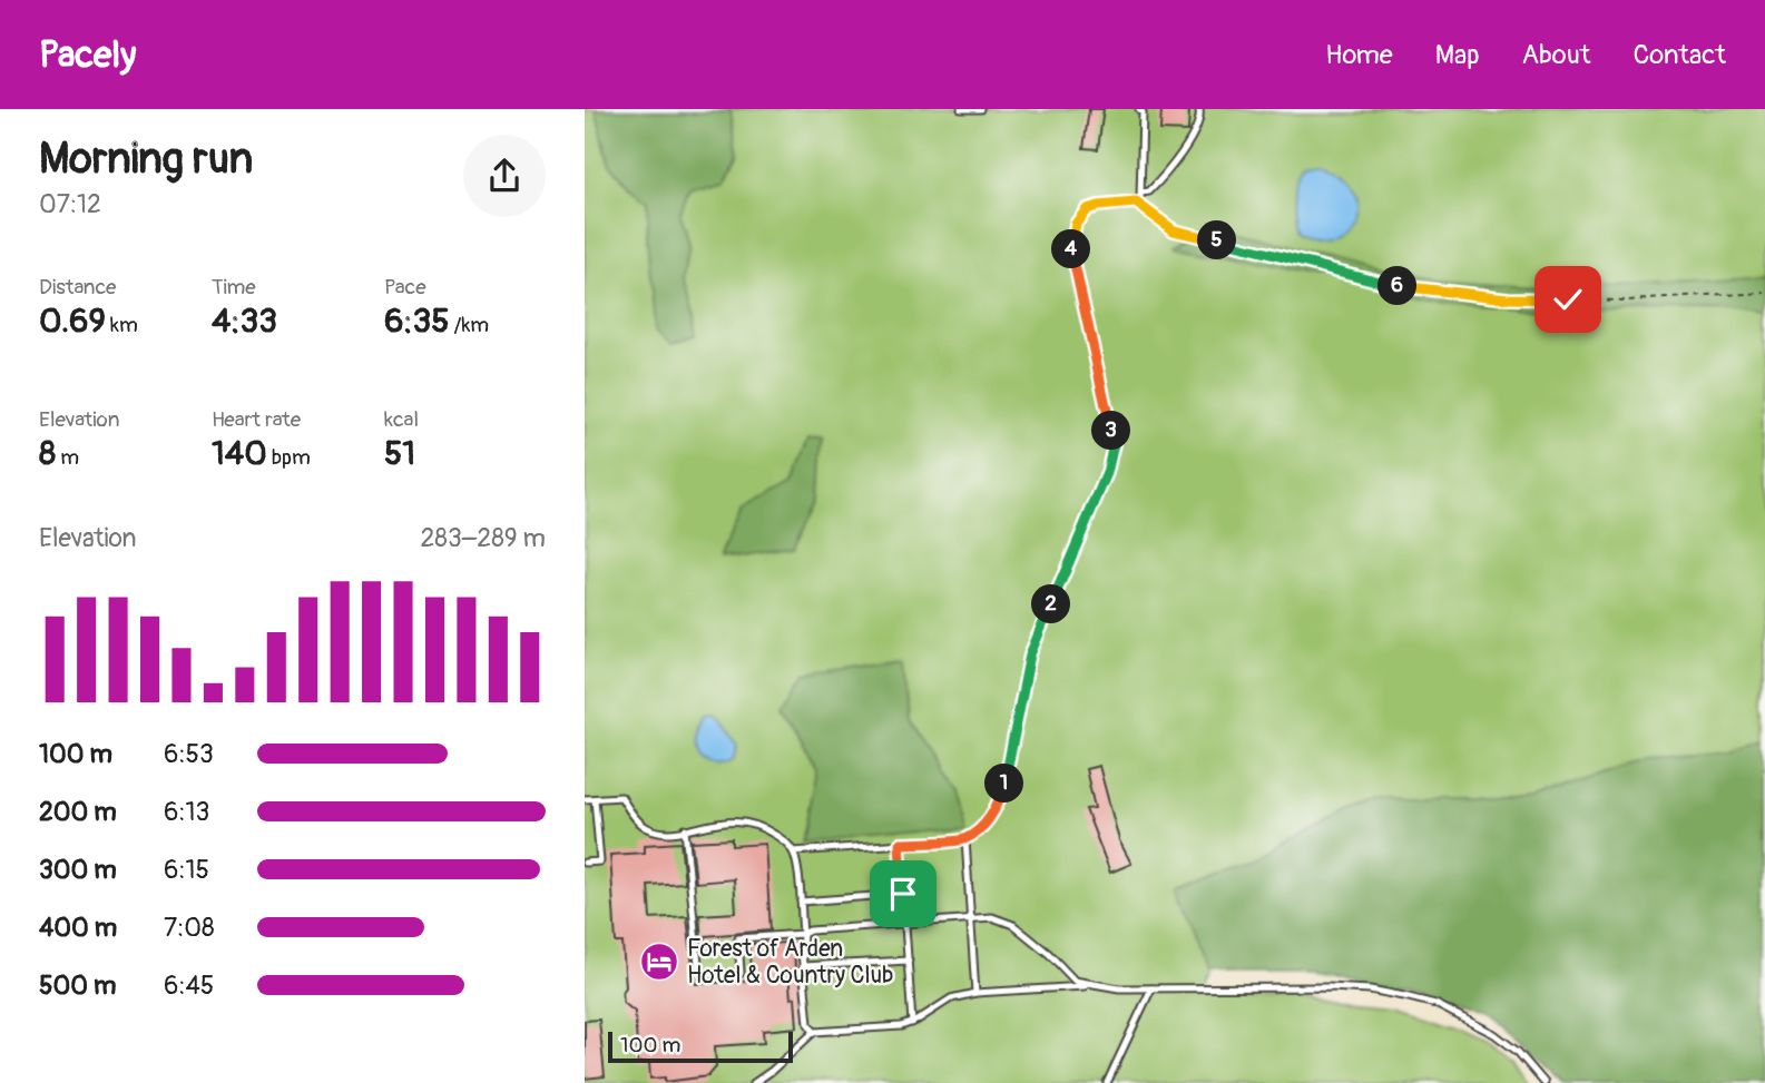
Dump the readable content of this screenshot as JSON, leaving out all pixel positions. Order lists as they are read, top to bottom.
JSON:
{
  "places": {
    "hotel": ["Forest of Arden Hotel & Country Club"]
  },
  "scale_bar": "100 m",
  "page": {
    "header": "Pacely",
    "nav": [
      "Home",
      "Map",
      "About",
      "Contact"
    ],
    "heading": ["Morning run", "07:12"],
    "pins": [
      "5",
      "4",
      "6",
      "3",
      "2",
      "1"
    ],
    "stats": [
      ["Distance", "0.69 km"],
      ["Time", "4:33"],
      ["Pace", "6:35 /km"],
      ["Elevation", "8 m"],
      ["Heart rate", "140 bpm"],
      ["kcal", "51"]
    ],
    "chart": ["Elevation", "283–289 m"],
    "list": [
      {
        "name": "100 m",
        "note": "6:53"
      },
      {
        "name": "200 m",
        "note": "6:13"
      },
      {
        "name": "300 m",
        "note": "6:15"
      },
      {
        "name": "400 m",
        "note": "7:08"
      },
      {
        "name": "500 m",
        "note": "6:45"
      }
    ],
    "scale": "100 m"
  }
}
